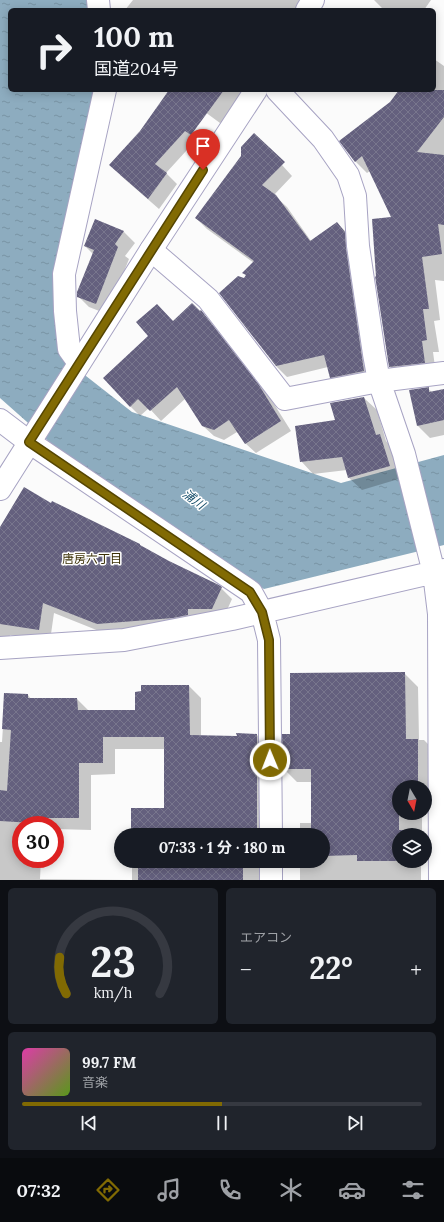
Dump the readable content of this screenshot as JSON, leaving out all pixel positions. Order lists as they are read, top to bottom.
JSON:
{
  "districts": ["唐房六丁目"],
  "water": ["浦川"],
  "north": "bottom",
  "page": {
    "turn": ["100 m", "国道204号"],
    "limit": "30",
    "trip": "07:33 · 1 分 · 180 m",
    "tile": "エアコン",
    "heat": ["−", "22°", "+"],
    "song": ["99.7 FM", "音楽"],
    "tabs": "07:32",
    "gauge": ["23", "km/h"]
  }
}
